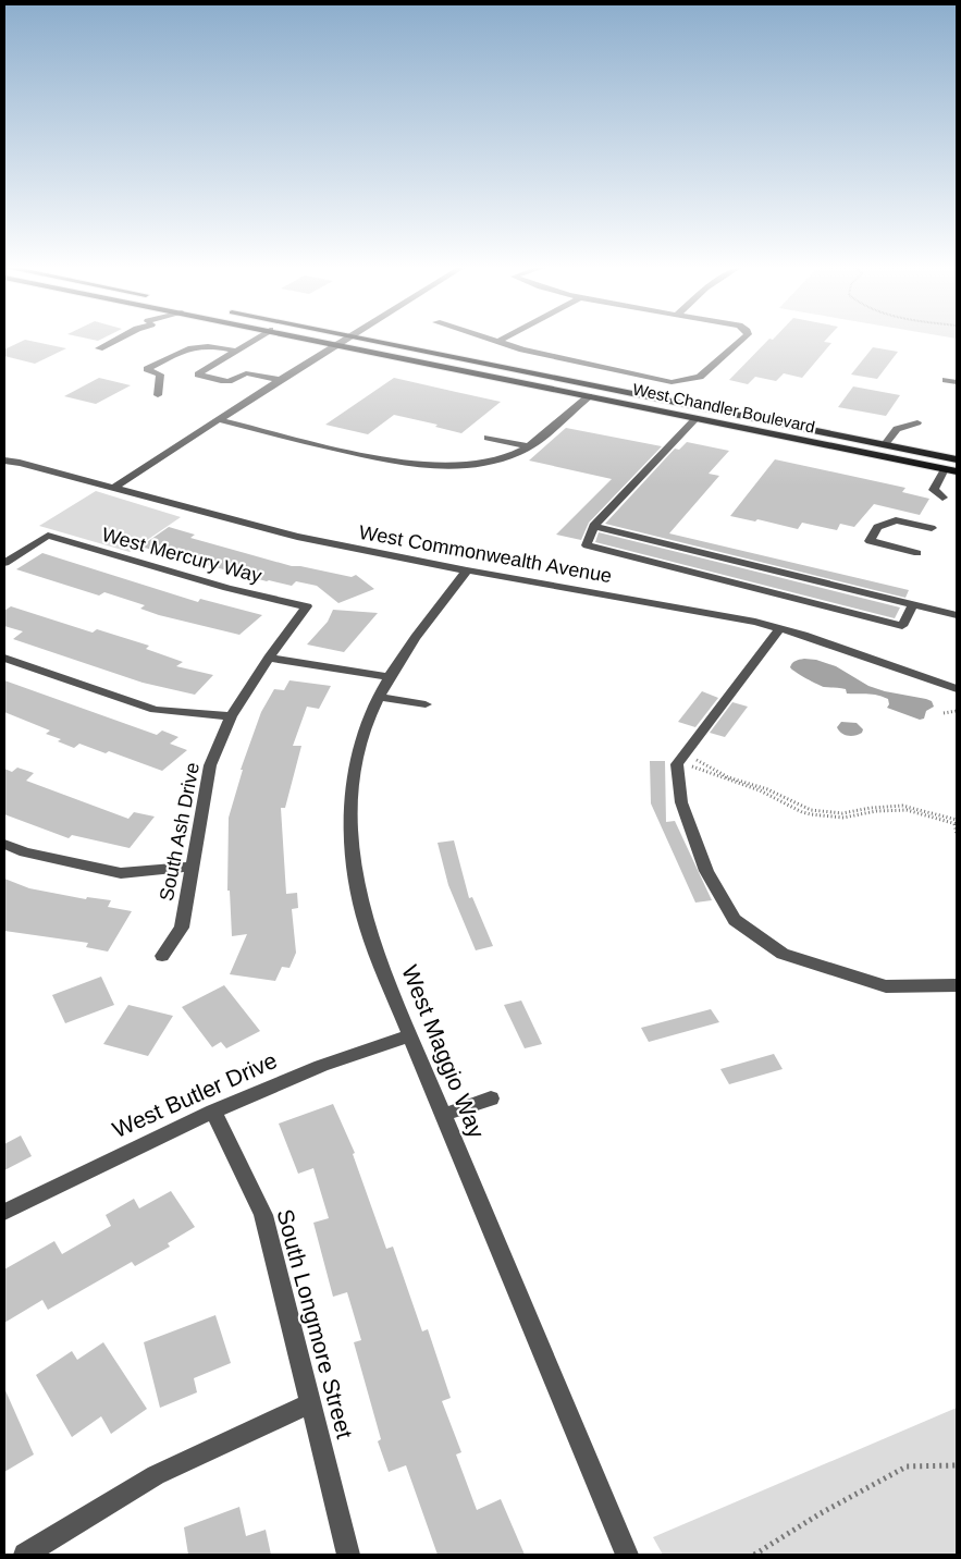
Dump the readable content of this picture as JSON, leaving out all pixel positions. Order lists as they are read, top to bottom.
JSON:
{
  "streets": {
    "main road": ["West Chandler Boulevard"],
    "street": [
      "West Commonwealth Avenue",
      "West Mercury Way",
      "South Ash Drive",
      "West Maggio Way",
      "West Butler Drive",
      "South Longmore Street"
    ]
  },
  "crossings": [
    ["West Commonwealth Avenue", "West Maggio Way"],
    ["West Mercury Way", "South Ash Drive"],
    ["West Maggio Way", "West Butler Drive"],
    ["West Butler Drive", "South Longmore Street"]
  ]
}
